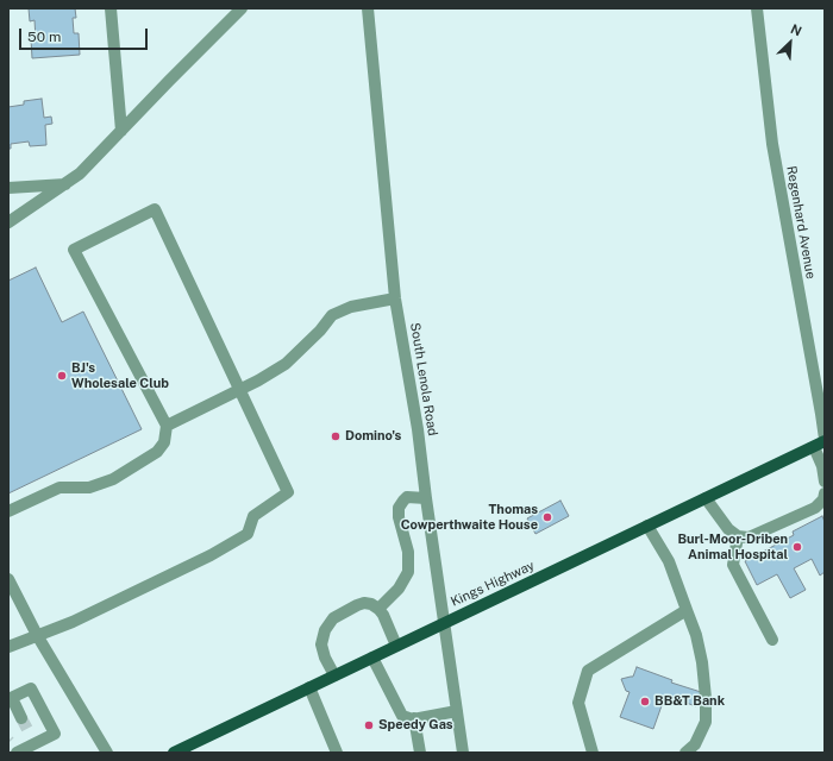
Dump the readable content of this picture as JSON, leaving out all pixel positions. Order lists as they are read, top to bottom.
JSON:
{
  "streets": {
    "main road": ["Kings Highway"],
    "street": ["Regenhard Avenue", "South Lenola Road"]
  },
  "crossings": [
    ["Regenhard Avenue", "Kings Highway"],
    ["South Lenola Road", "Kings Highway"]
  ],
  "places": [
    "BJ's Wholesale Club",
    "Domino's",
    "Thomas Cowperthwaite House",
    "Burl-Moor-Driben Animal Hospital",
    "BB&T Bank",
    "Speedy Gas"
  ],
  "scale_bar": "50 m",
  "north": "top right"
}
